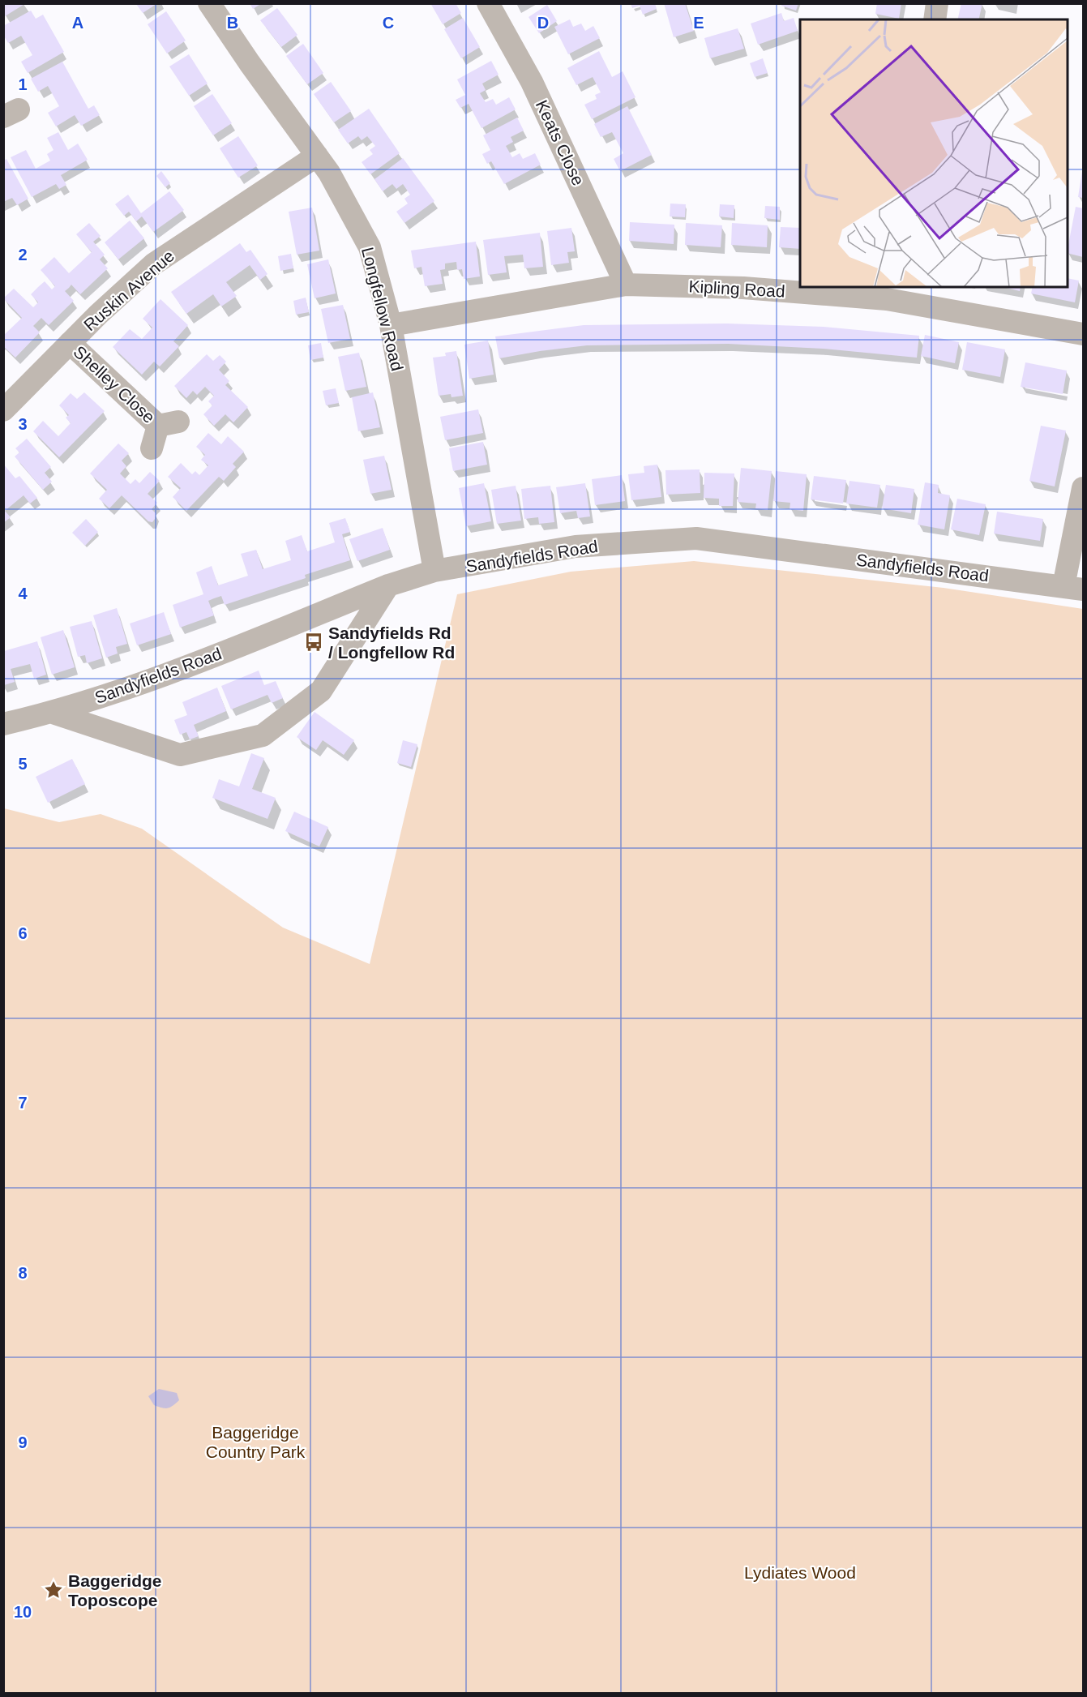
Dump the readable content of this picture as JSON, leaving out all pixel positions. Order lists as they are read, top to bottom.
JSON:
{
  "streets": {
    "street": [
      "Keats Close",
      "Kipling Road",
      "Ruskin Avenue",
      "Longfellow Road",
      "Shelley Close",
      "Sandyfields Road"
    ]
  },
  "crossings": [
    ["Keats Close", "Kipling Road"],
    ["Kipling Road", "Longfellow Road"],
    ["Ruskin Avenue", "Longfellow Road"],
    ["Ruskin Avenue", "Shelley Close"],
    ["Longfellow Road", "Sandyfields Road"]
  ],
  "parks": ["Baggeridge Country Park", "Lydiates Wood"],
  "places": {
    "bus stop": ["Sandyfields Rd / Longfellow Rd"],
    "place": ["Baggeridge Toposcope"]
  },
  "grid": {
    "columns": [
      "A",
      "B",
      "C",
      "D",
      "E"
    ],
    "rows": [
      "1",
      "2",
      "3",
      "4",
      "5",
      "6",
      "7",
      "8",
      "9",
      "10"
    ]
  }
}
